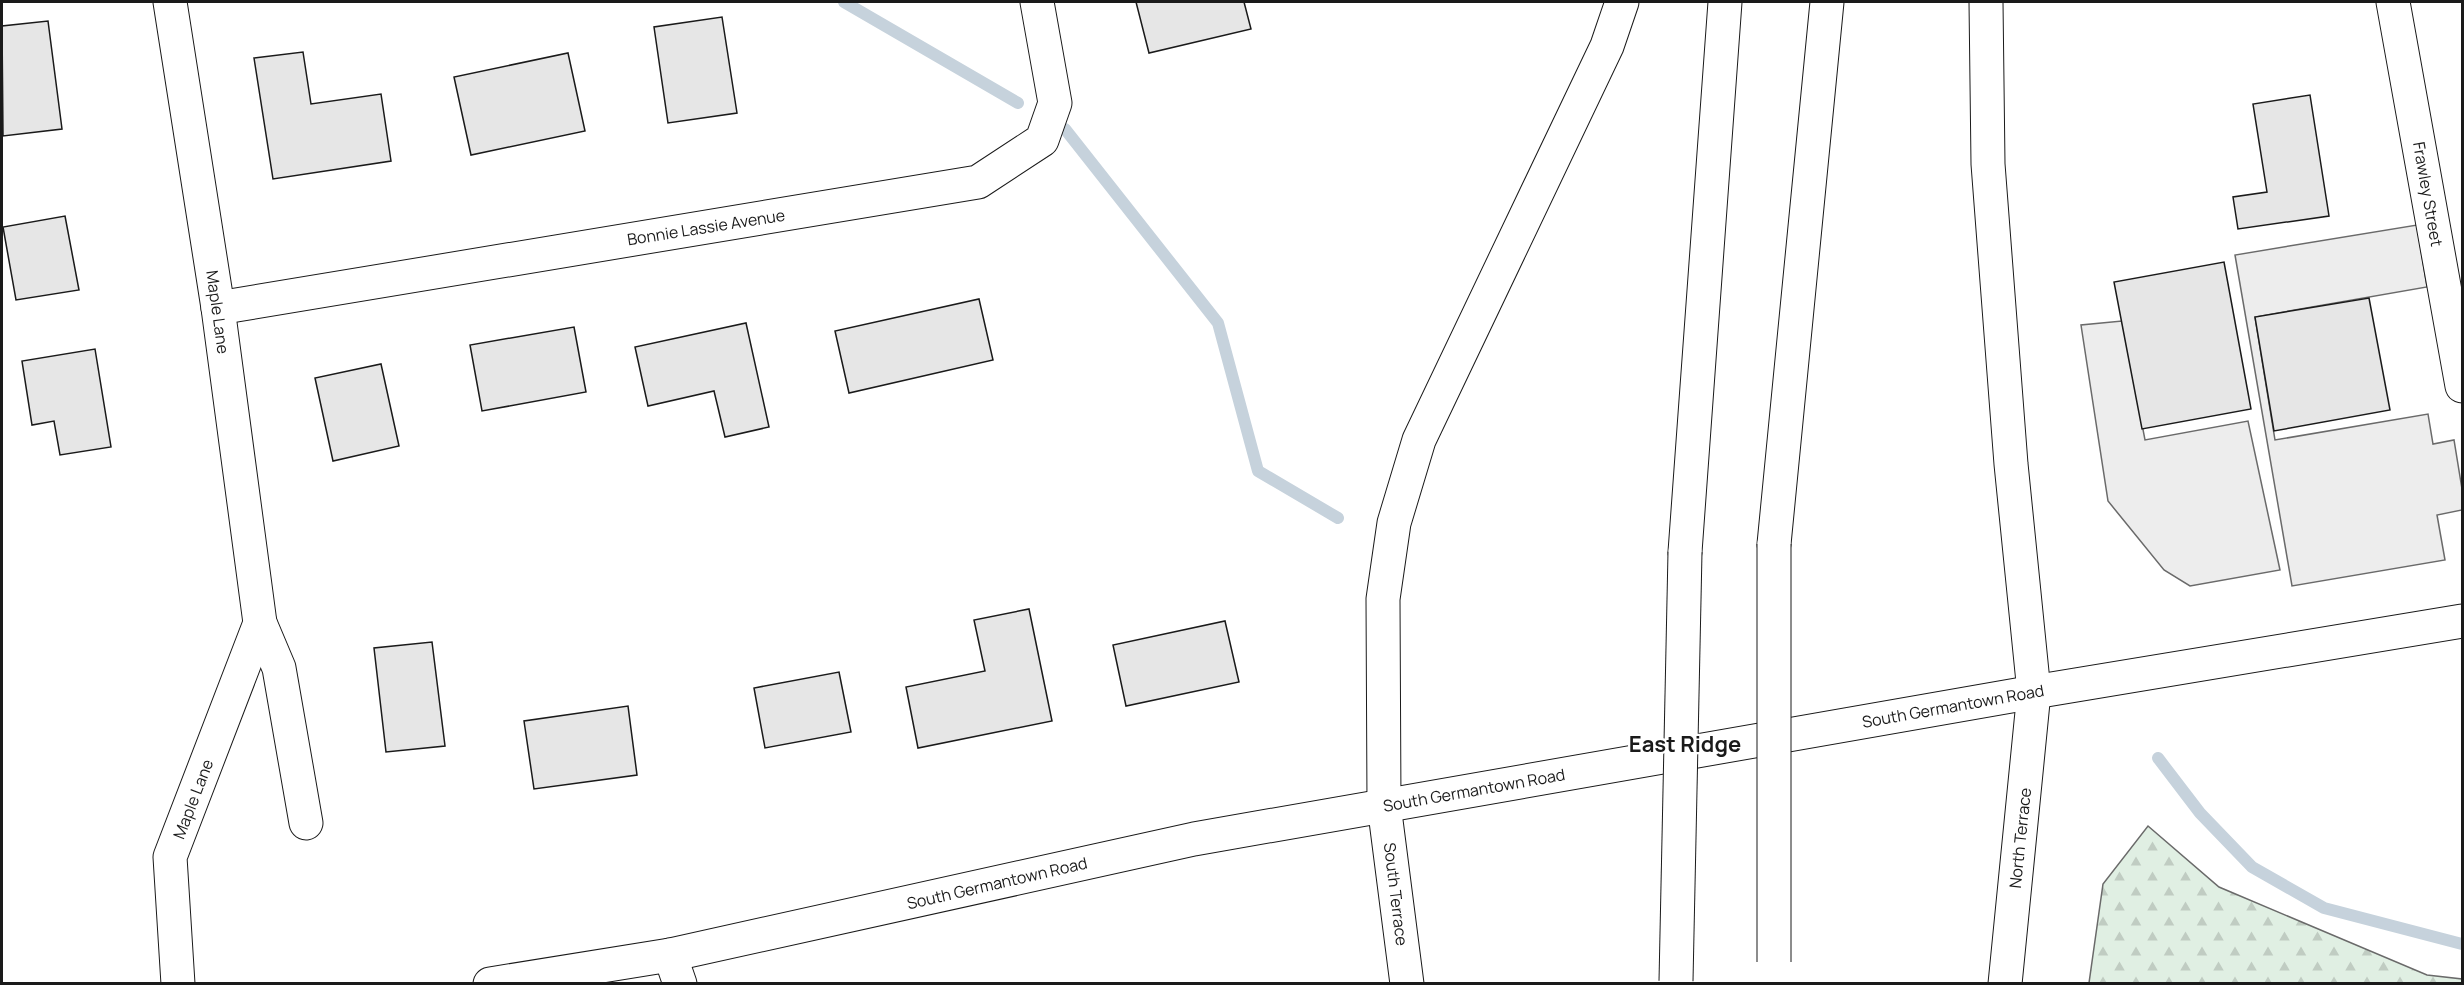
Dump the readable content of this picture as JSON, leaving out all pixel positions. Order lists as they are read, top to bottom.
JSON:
{
  "streets": {
    "main road": [
      "Frawley Street",
      "Bonnie Lassie Avenue",
      "Maple Lane",
      "South Germantown Road",
      "North Terrace",
      "South Terrace"
    ]
  },
  "crossings": [
    ["Bonnie Lassie Avenue", "Maple Lane"],
    ["South Germantown Road", "North Terrace"],
    ["South Germantown Road", "South Terrace"]
  ],
  "districts": ["East Ridge"]
}
